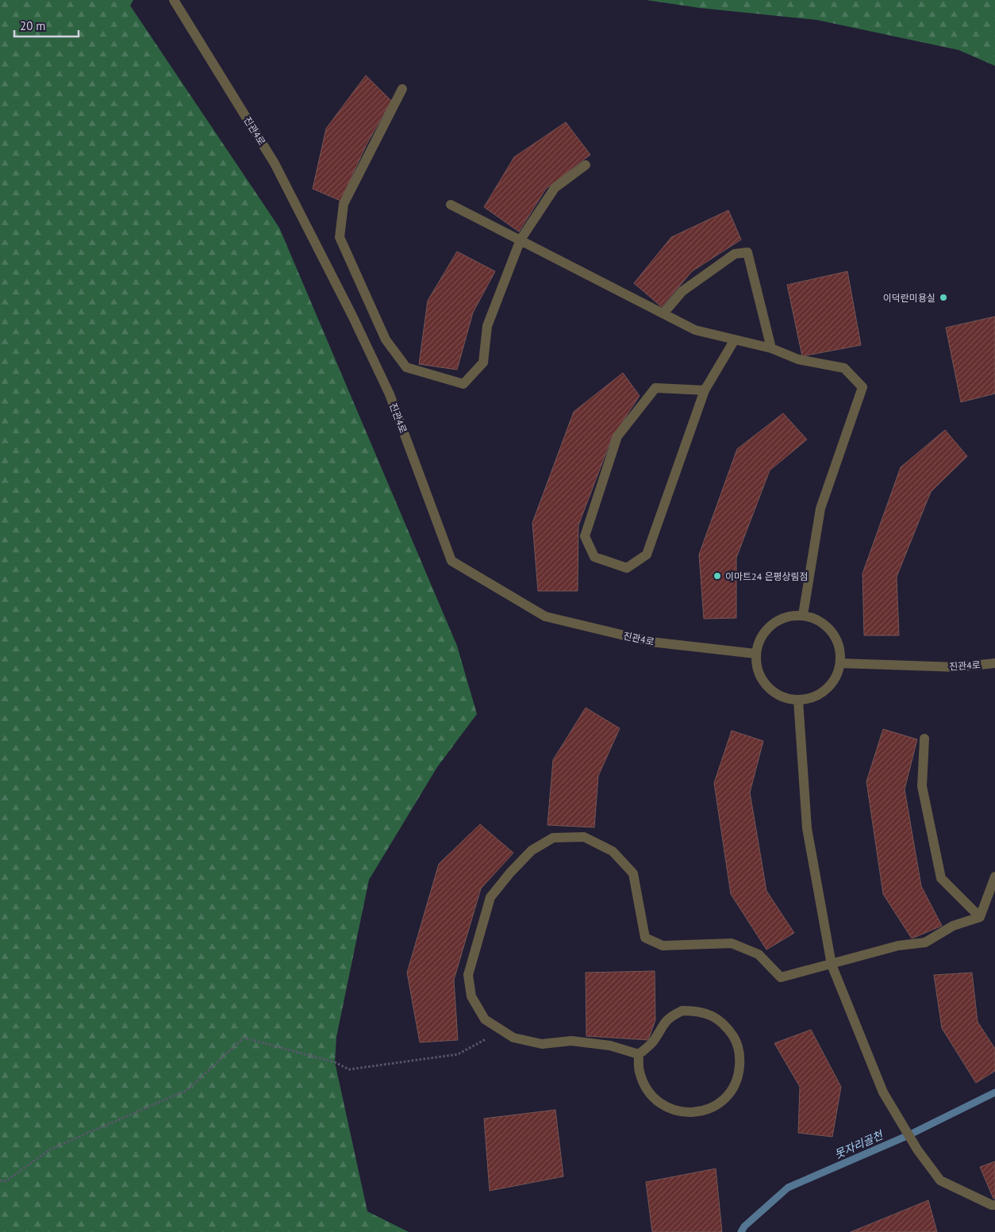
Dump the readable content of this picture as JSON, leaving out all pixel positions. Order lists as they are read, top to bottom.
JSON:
{
  "streets": {
    "street": ["진관4로"]
  },
  "water": ["못자리골천"],
  "places": ["이덕란미용실", "이마트24 은평상림점"],
  "scale_bar": "20 m"
}
